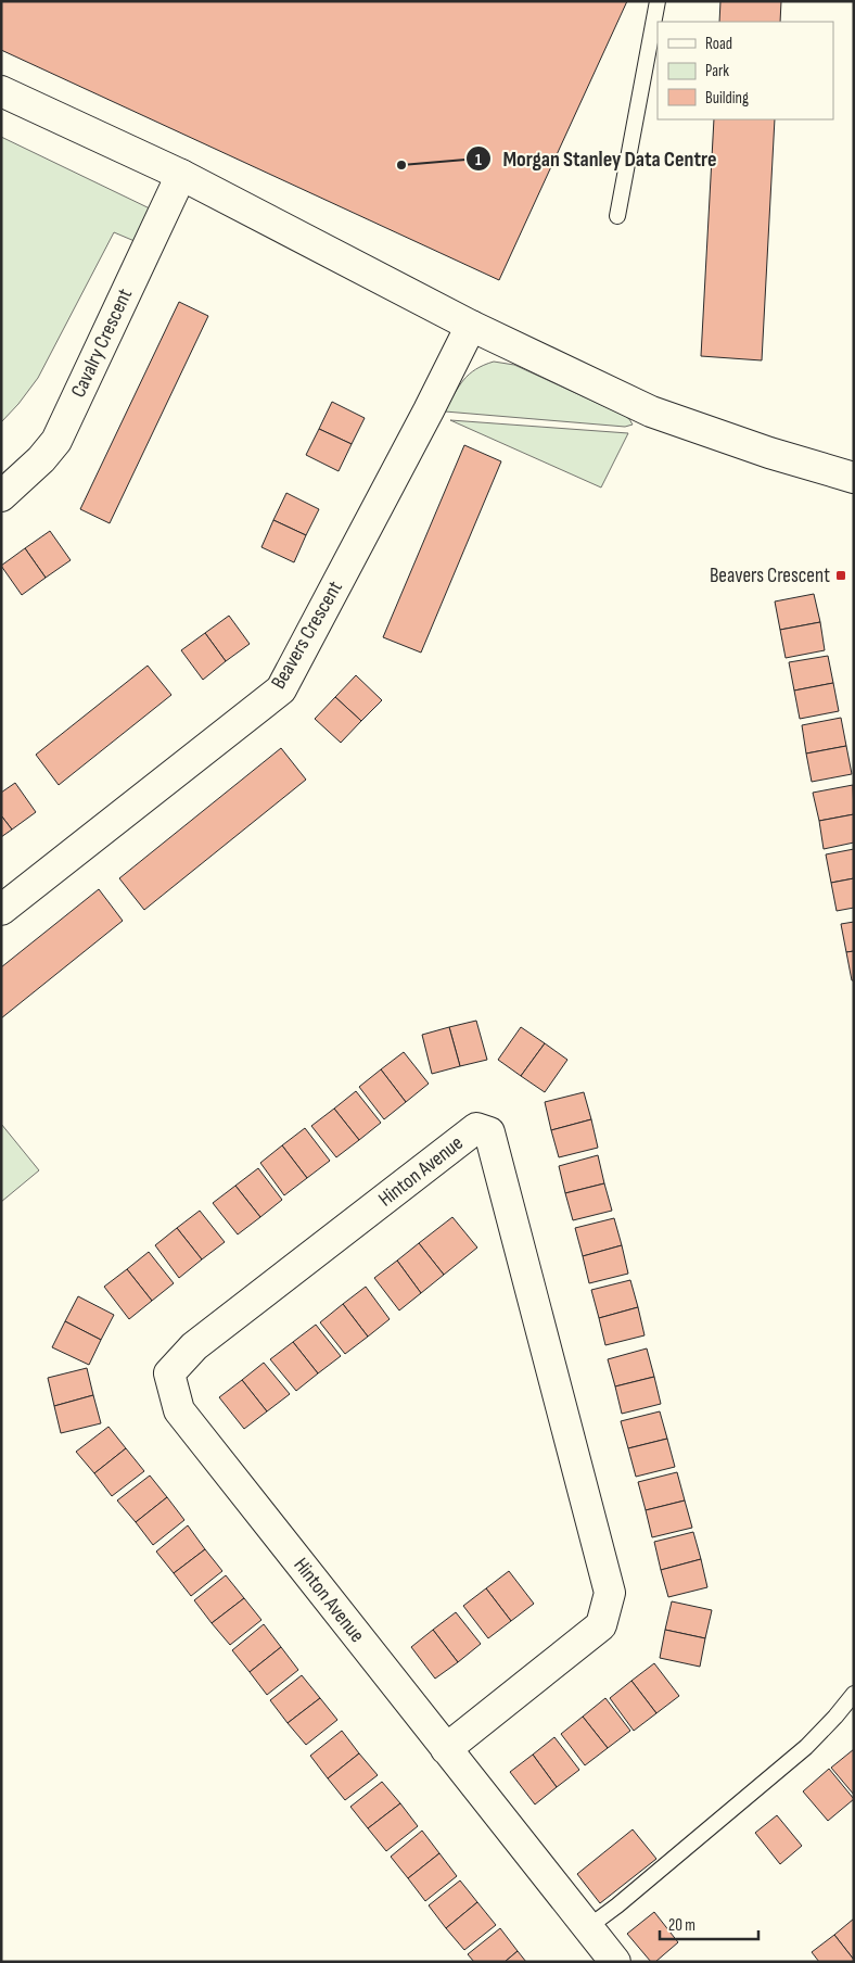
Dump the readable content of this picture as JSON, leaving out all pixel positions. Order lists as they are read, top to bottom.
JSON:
{
  "streets": {
    "street": ["Cavalry Crescent", "Beavers Crescent", "Hinton Avenue"]
  },
  "places": {
    "other": ["Morgan Stanley Data Centre"],
    "transit": ["Beavers Crescent"]
  },
  "legend": ["Road", "Park", "Building"],
  "scale_bar": "20 m"
}
